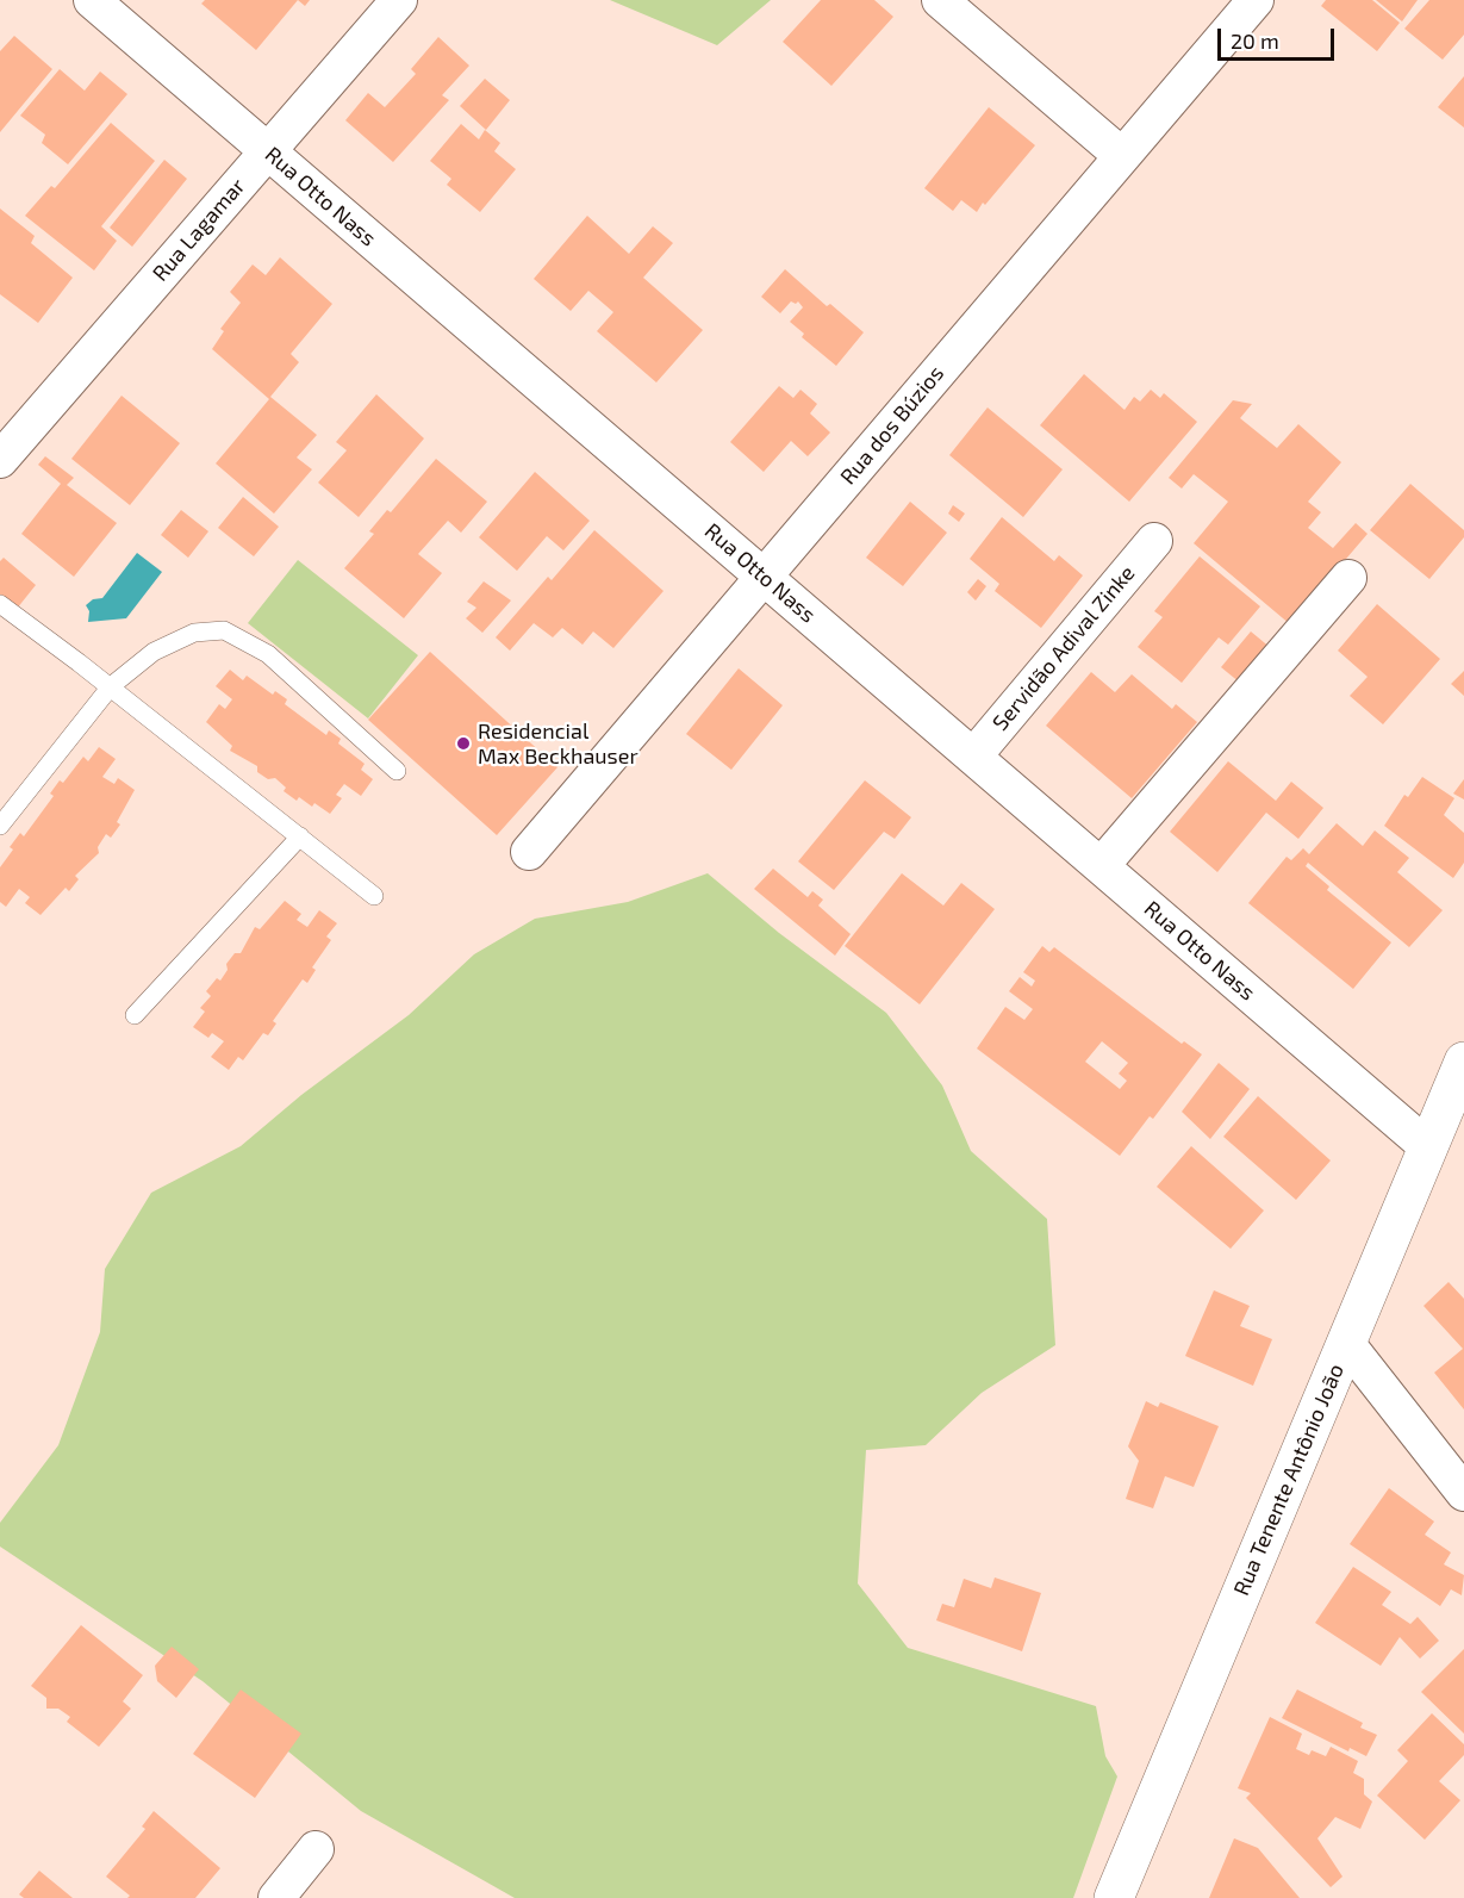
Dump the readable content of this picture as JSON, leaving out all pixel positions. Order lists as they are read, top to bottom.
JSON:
{
  "streets": {
    "main road": ["Rua Tenente Antônio João"],
    "street": [
      "Rua Otto Nass",
      "Rua Lagamar",
      "Rua dos Búzios",
      "Servidão Adival Zinke"
    ]
  },
  "crossings": [
    ["Rua Otto Nass", "Rua Lagamar"],
    ["Rua Otto Nass", "Rua dos Búzios"],
    ["Rua Otto Nass", "Servidão Adival Zinke"],
    ["Rua Otto Nass", "Rua Tenente Antônio João"]
  ],
  "places": ["Residencial Max Beckhauser"],
  "scale_bar": "20 m"
}
